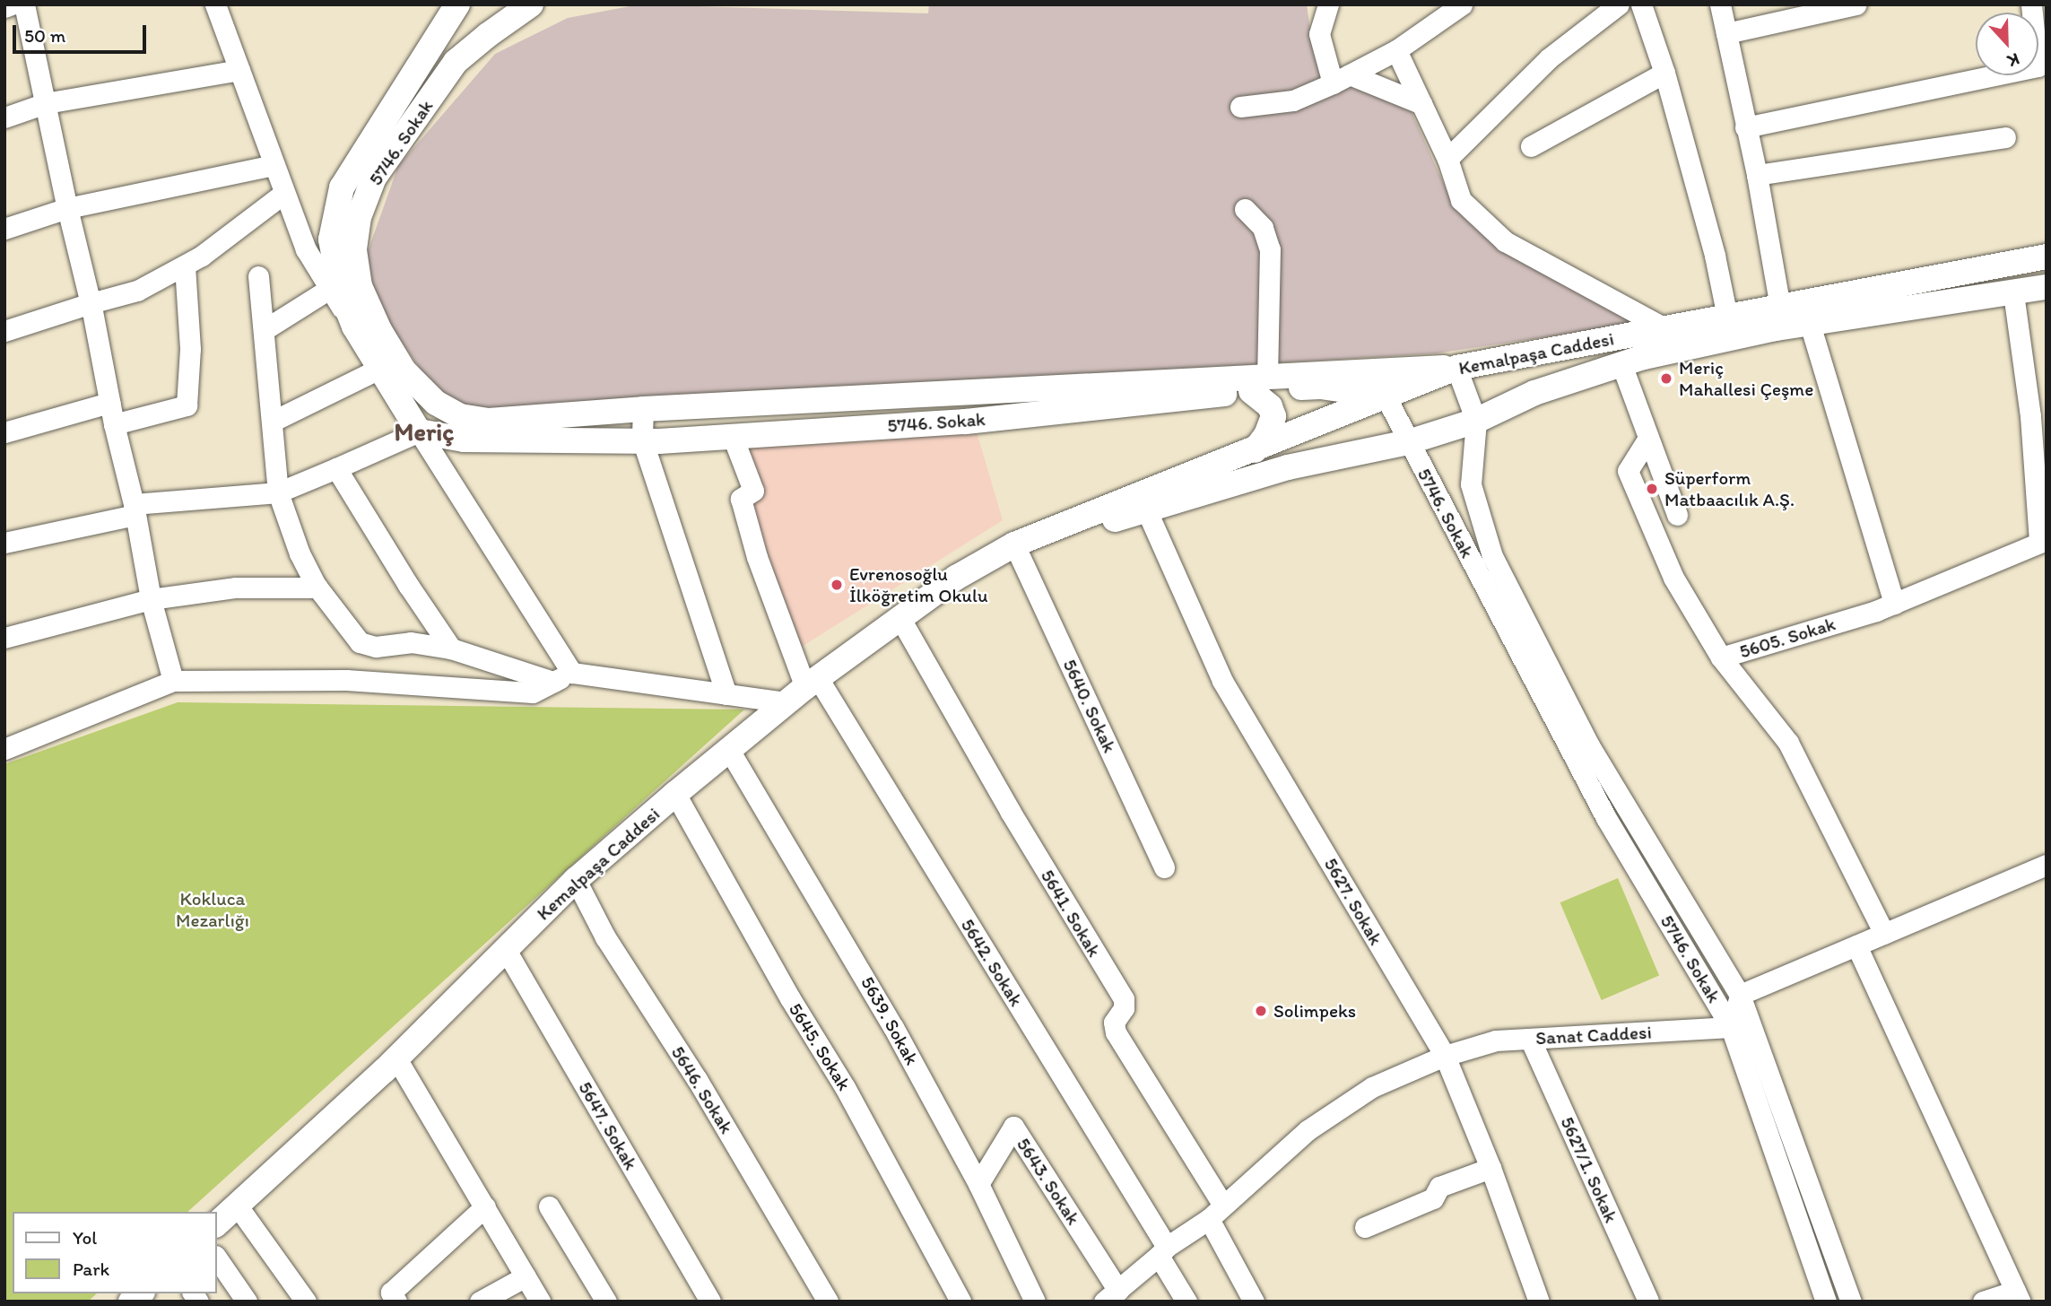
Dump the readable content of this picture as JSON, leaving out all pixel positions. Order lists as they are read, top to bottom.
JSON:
{
  "streets": {
    "main road": ["5746. Sokak", "Kemalpaşa Caddesi"],
    "street": [
      "5605. Sokak",
      "5640. Sokak",
      "5627. Sokak",
      "5641. Sokak",
      "5642. Sokak",
      "5639. Sokak",
      "Sanat Caddesi",
      "5645. Sokak",
      "5646. Sokak",
      "5647. Sokak",
      "5627/1. Sokak",
      "5643. Sokak"
    ]
  },
  "crossings": [
    ["5746. Sokak", "Kemalpaşa Caddesi"],
    ["5746. Sokak", "5642. Sokak"],
    ["5746. Sokak", "Sanat Caddesi"],
    ["Kemalpaşa Caddesi", "5640. Sokak"],
    ["Kemalpaşa Caddesi", "5627. Sokak"],
    ["Kemalpaşa Caddesi", "5641. Sokak"],
    ["Kemalpaşa Caddesi", "5642. Sokak"],
    ["Kemalpaşa Caddesi", "5639. Sokak"],
    ["Kemalpaşa Caddesi", "5645. Sokak"],
    ["Kemalpaşa Caddesi", "5646. Sokak"],
    ["Kemalpaşa Caddesi", "5647. Sokak"],
    ["5627. Sokak", "Sanat Caddesi"],
    ["5641. Sokak", "Sanat Caddesi"],
    ["5642. Sokak", "Sanat Caddesi"],
    ["5639. Sokak", "5643. Sokak"],
    ["Sanat Caddesi", "5627/1. Sokak"]
  ],
  "districts": ["Meriç"],
  "parks": ["Kokluca Mezarlığı"],
  "places": [
    "Meriç Mahallesi Çeşme",
    "Süperform Matbaacılık A.Ş.",
    "Evrenosoğlu İlköğretim Okulu",
    "Solimpeks"
  ],
  "legend": ["Yol", "Park"],
  "scale_bar": "50 m",
  "north": "bottom"
}
